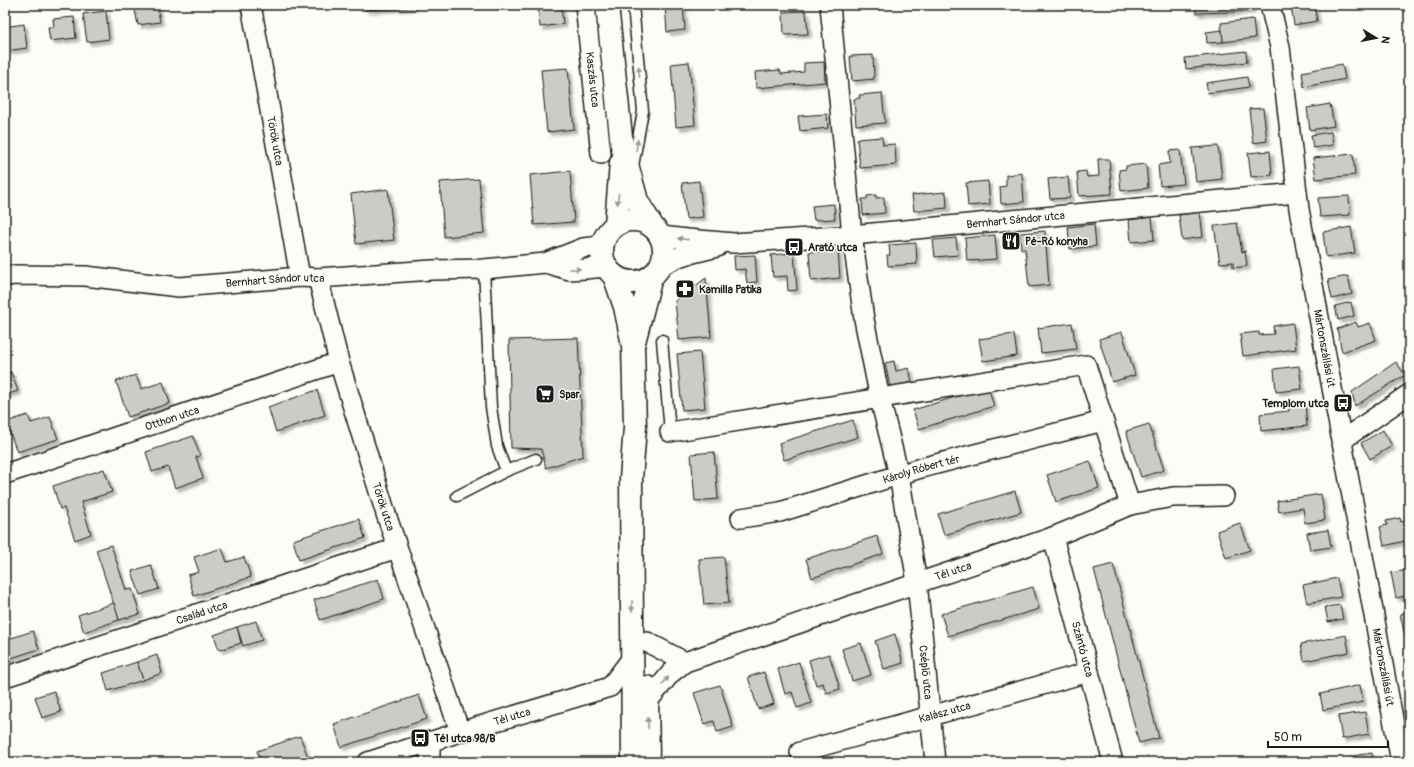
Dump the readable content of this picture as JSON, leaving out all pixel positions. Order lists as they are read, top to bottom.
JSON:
{
  "streets": {
    "street": [
      "Kaszás utca",
      "Török utca",
      "Bernhart Sándor utca",
      "Mártonszállási út",
      "Otthon utca",
      "Károly Róbert tér",
      "Tél utca",
      "Család utca",
      "Szántó utca",
      "Cséplő utca",
      "Kalász utca"
    ]
  },
  "crossings": [
    ["Török utca", "Bernhart Sándor utca"],
    ["Török utca", "Otthon utca"],
    ["Török utca", "Tél utca"],
    ["Török utca", "Család utca"],
    ["Bernhart Sándor utca", "Mártonszállási út"],
    ["Tél utca", "Szántó utca"],
    ["Tél utca", "Cséplő utca"],
    ["Szántó utca", "Kalász utca"],
    ["Cséplő utca", "Kalász utca"]
  ],
  "places": {
    "restaurant": ["Pé-Ró konyha"],
    "bus stop": ["Arató utca", "Templom utca", "Tél utca 98/B"],
    "pharmacy": ["Kamilla Patika"],
    "supermarket": ["Spar"]
  },
  "scale_bar": "50 m",
  "north": "right"
}
